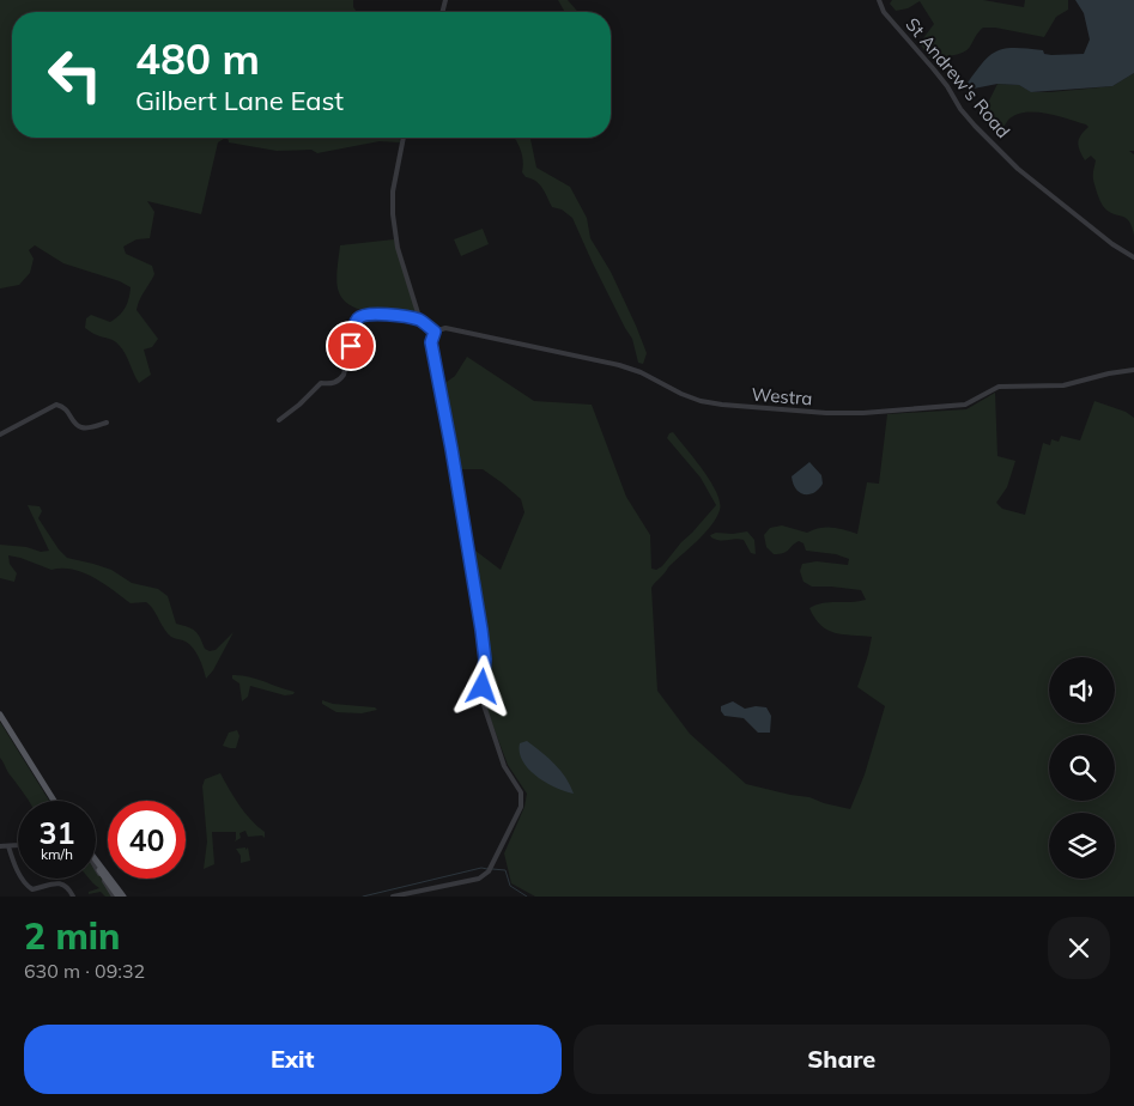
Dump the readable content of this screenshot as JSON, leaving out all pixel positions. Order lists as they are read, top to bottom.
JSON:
{
  "streets": {
    "street": ["St Andrew's Road", "Westra"]
  },
  "page": {
    "turn": ["480 m", "Gilbert Lane East"],
    "speed": "31 km/h",
    "limit": "40",
    "heading": ["2 min", "630 m · 09:32"],
    "buttons": ["Exit", "Share"]
  }
}
